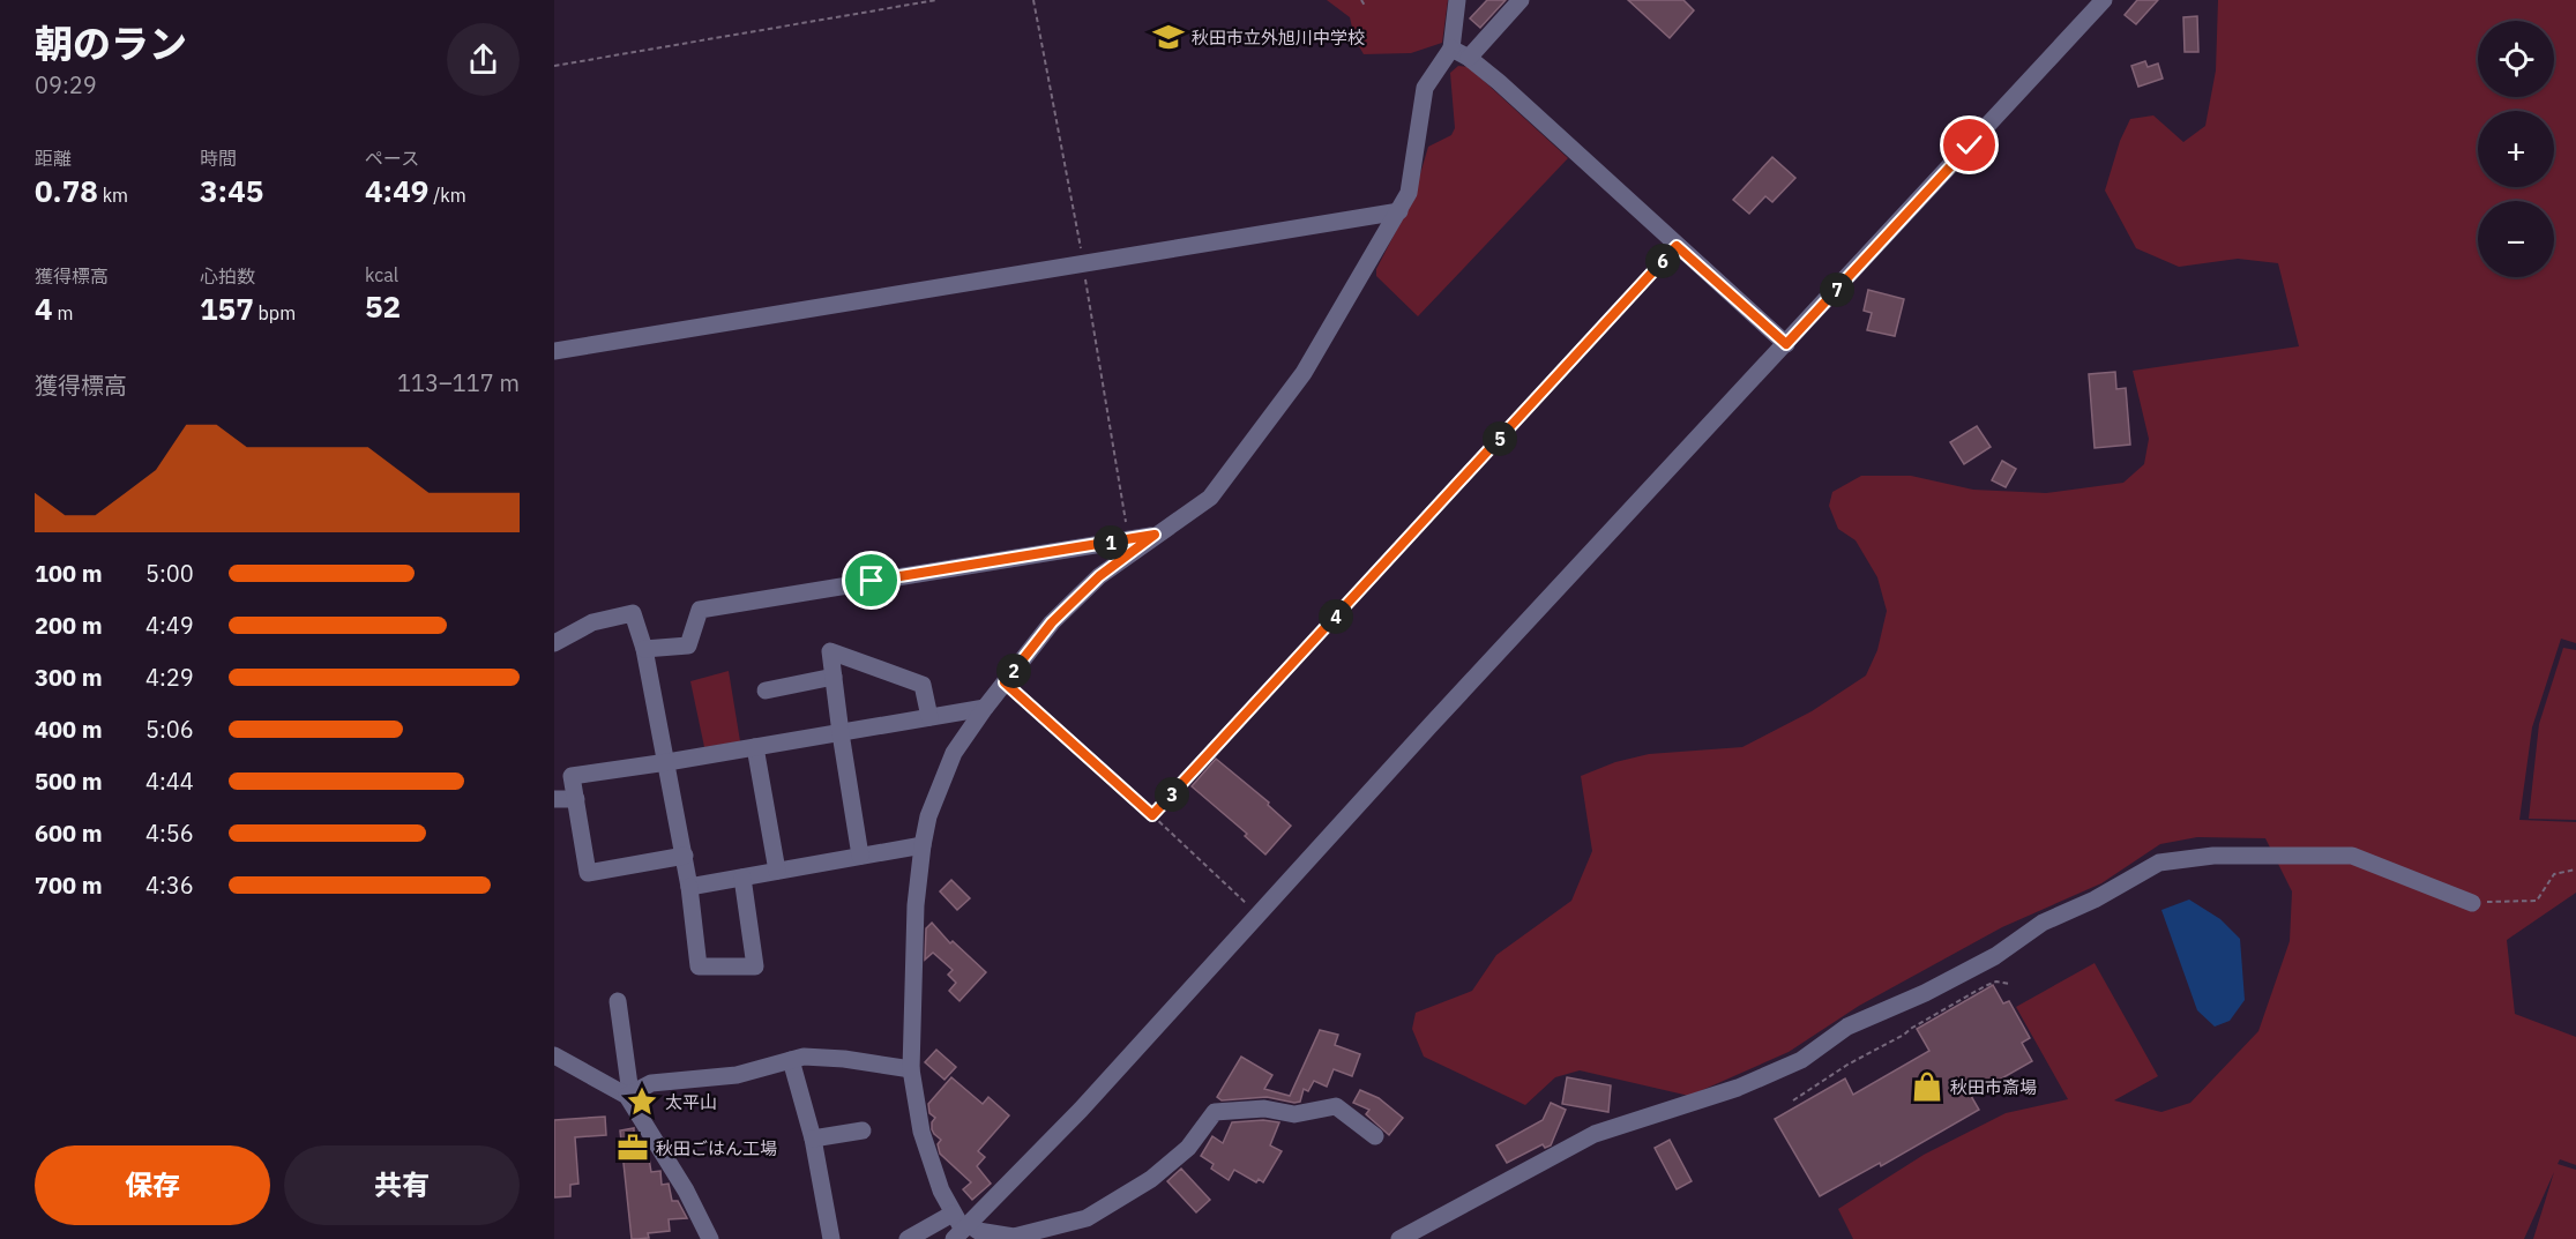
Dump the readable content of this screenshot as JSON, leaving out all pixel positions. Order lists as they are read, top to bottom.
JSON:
{
  "places": {
    "school or university": ["秋田市立外旭川中学校"],
    "shop": ["秋田市斎場"],
    "place": ["太平山"],
    "office": ["秋田ごはん工場"]
  },
  "page": {
    "heading": ["朝のラン", "09:29"],
    "map_buttons": ["+", "−"],
    "stats": [
      ["距離", "0.78 km"],
      ["時間", "3:45"],
      ["ペース", "4:49 /km"],
      ["獲得標高", "4 m"],
      ["心拍数", "157 bpm"],
      ["kcal", "52"]
    ],
    "pins": [
      "6",
      "7",
      "5",
      "1",
      "4",
      "2",
      "3"
    ],
    "chart": ["獲得標高", "113–117 m"],
    "list": [
      {
        "name": "100 m",
        "note": "5:00"
      },
      {
        "name": "200 m",
        "note": "4:49"
      },
      {
        "name": "300 m",
        "note": "4:29"
      },
      {
        "name": "400 m",
        "note": "5:06"
      },
      {
        "name": "500 m",
        "note": "4:44"
      },
      {
        "name": "600 m",
        "note": "4:56"
      },
      {
        "name": "700 m",
        "note": "4:36"
      }
    ],
    "buttons": ["保存", "共有"]
  }
}
